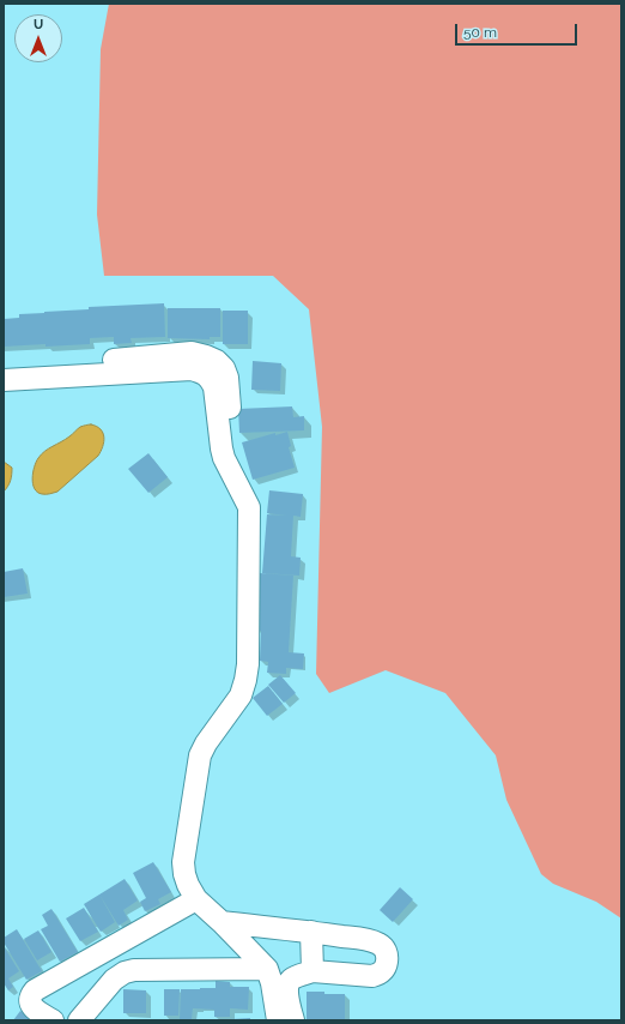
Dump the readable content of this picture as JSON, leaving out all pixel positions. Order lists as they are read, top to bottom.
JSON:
{
  "scale_bar": "50 m",
  "north": "top"
}
